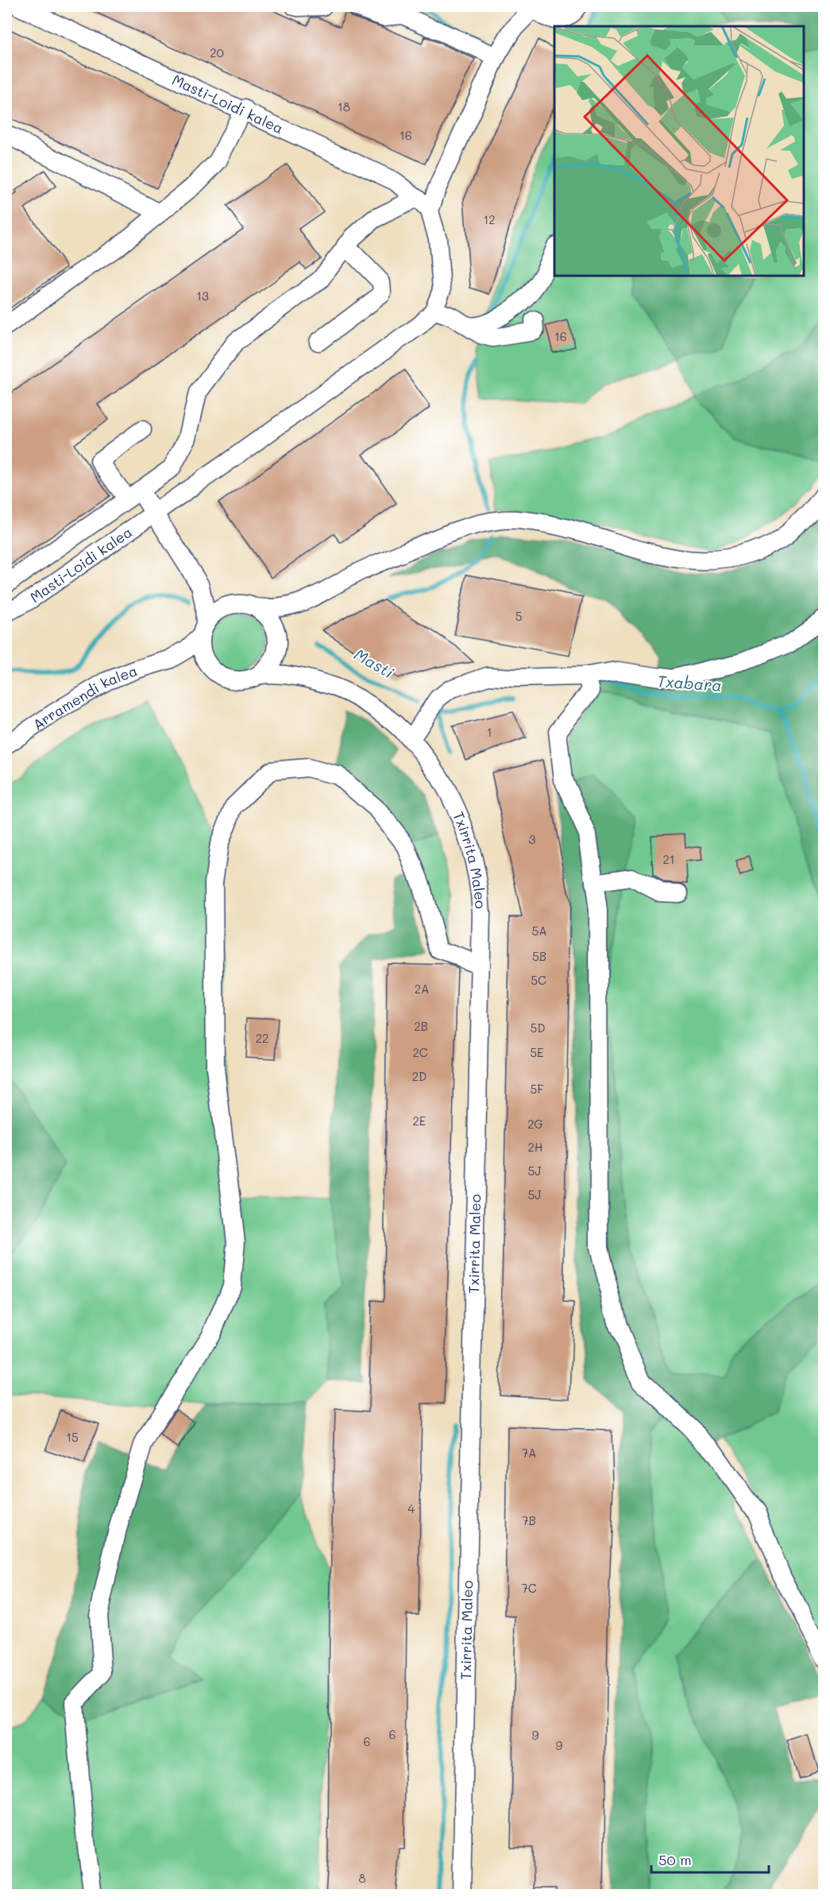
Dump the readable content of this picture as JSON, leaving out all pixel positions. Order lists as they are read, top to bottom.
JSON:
{
  "streets": {
    "street": ["Masti-Loidi kalea", "Arramendi kalea", "Txirrita Maleo"]
  },
  "water": ["Masti", "Txabara"],
  "house_numbers": [
    "20",
    "18",
    "16",
    "12",
    "13",
    "16",
    "5",
    "1",
    "3",
    "21",
    "5A",
    "5B",
    "5C",
    "2A",
    "2B",
    "5D",
    "22",
    "2C",
    "5E",
    "2D",
    "5F",
    "2E",
    "2G",
    "2H",
    "5J",
    "5J",
    "15",
    "7A",
    "4",
    "7B",
    "7C",
    "6",
    "9",
    "6",
    "9",
    "8"
  ],
  "scale_bar": "50 m"
}
